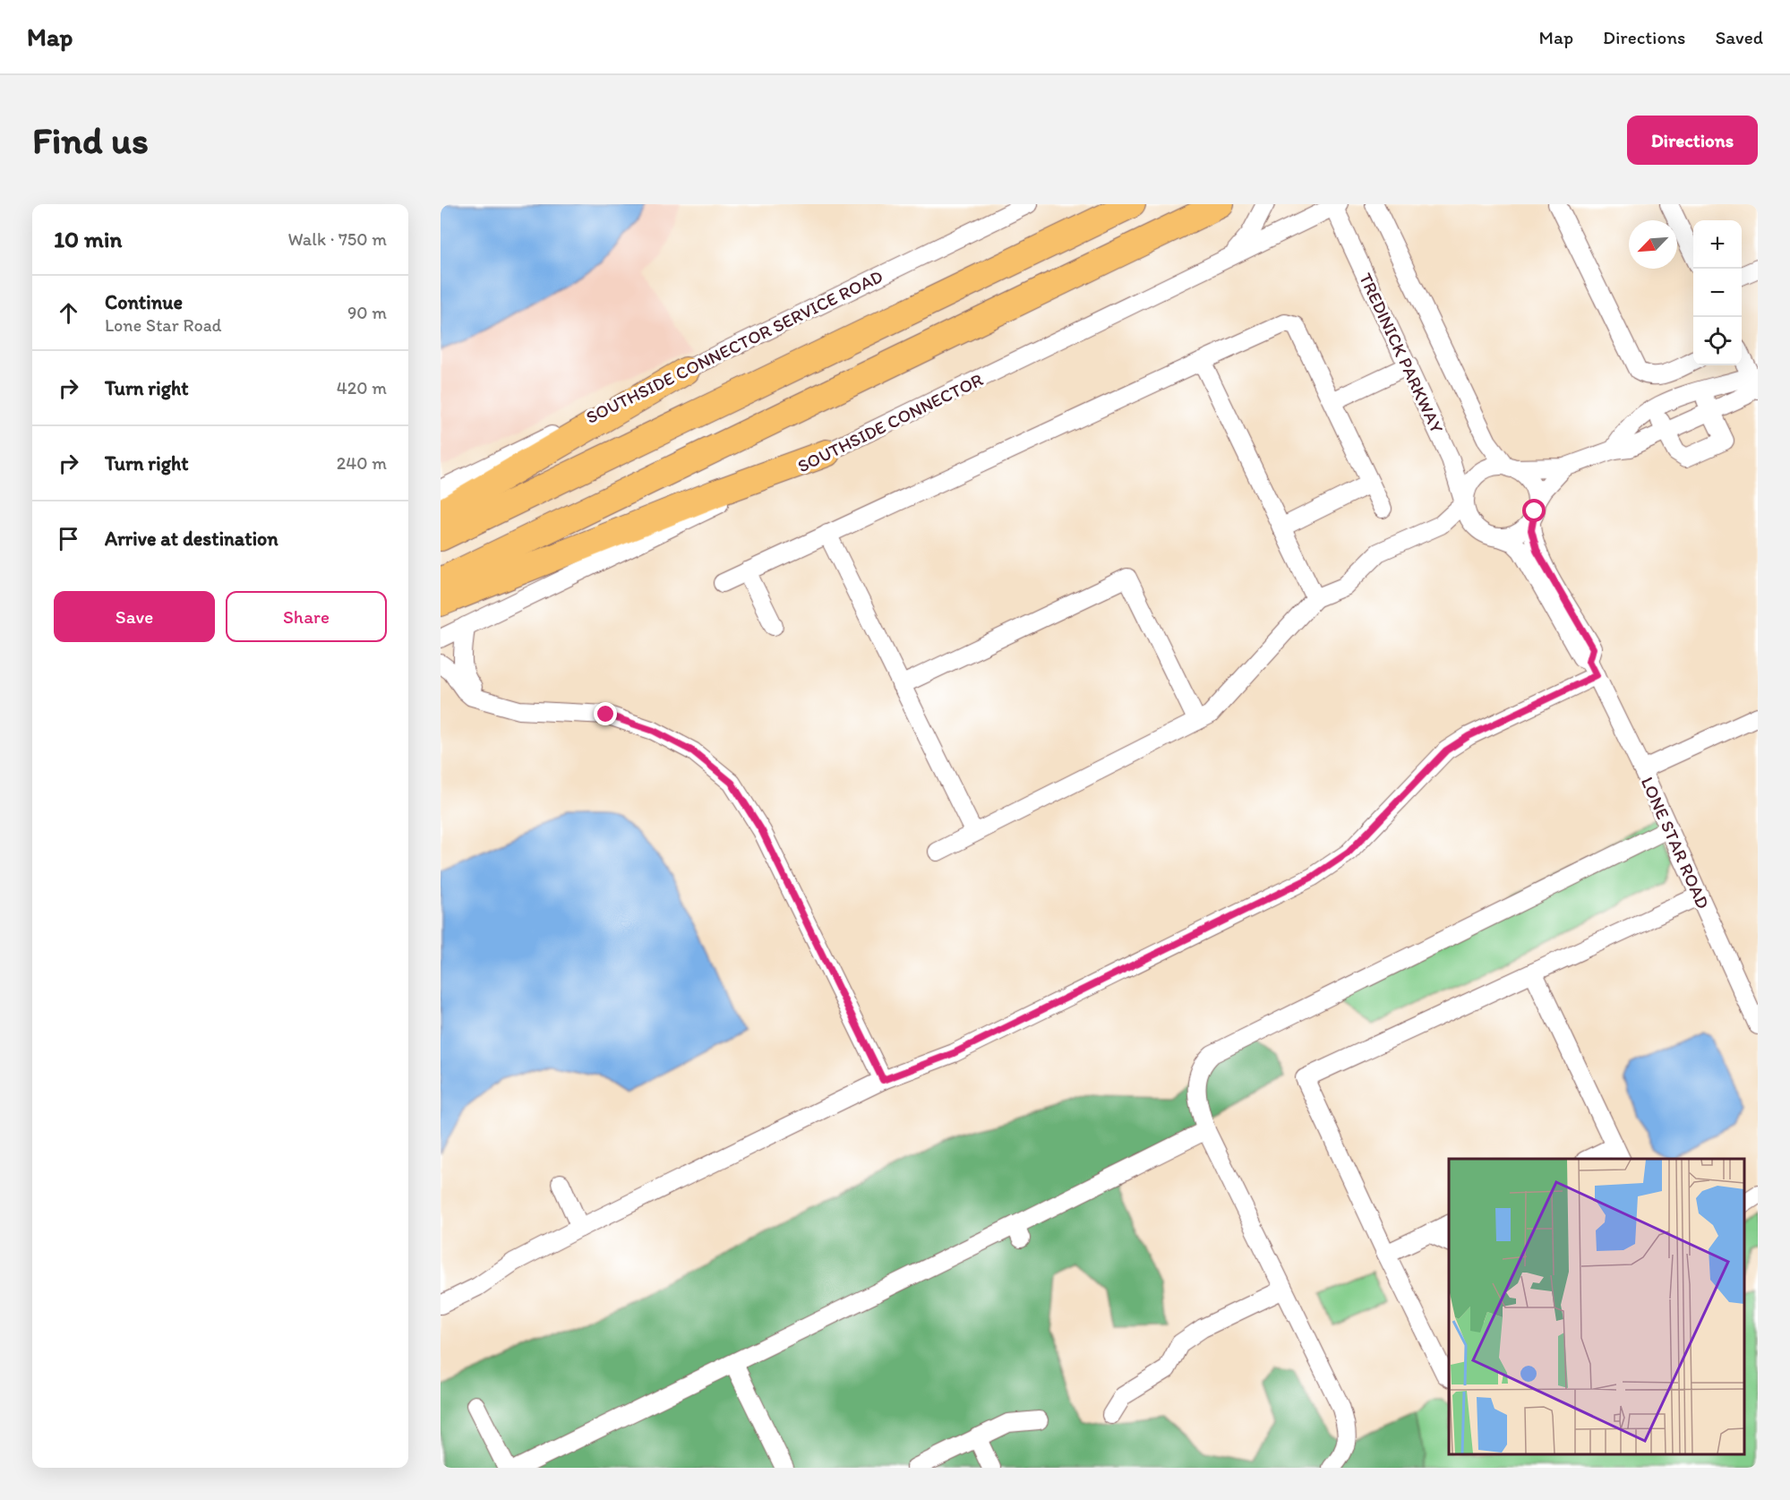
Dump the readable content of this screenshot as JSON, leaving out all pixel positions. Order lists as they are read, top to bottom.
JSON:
{
  "streets": {
    "street": [
      "SOUTHSIDE CONNECTOR SERVICE ROAD",
      "TREDINICK PARKWAY",
      "SOUTHSIDE CONNECTOR",
      "LONE STAR ROAD"
    ]
  },
  "crossings": [
    ["TREDINICK PARKWAY", "SOUTHSIDE CONNECTOR"],
    ["TREDINICK PARKWAY", "LONE STAR ROAD"]
  ],
  "north": "bottom left",
  "page": {
    "header": "Map",
    "nav": ["Map", "Directions", "Saved"],
    "buttons": [
      "Directions",
      ["Save", "Share"]
    ],
    "title": "Find us",
    "heading": ["10 min", "Walk · 750 m"],
    "map_buttons": ["+", "−"],
    "list": [
      ["Continue", "Lone Star Road", "90 m"],
      ["Turn right", "420 m"],
      ["Turn right", "240 m"],
      "Arrive at destination"
    ]
  }
}
